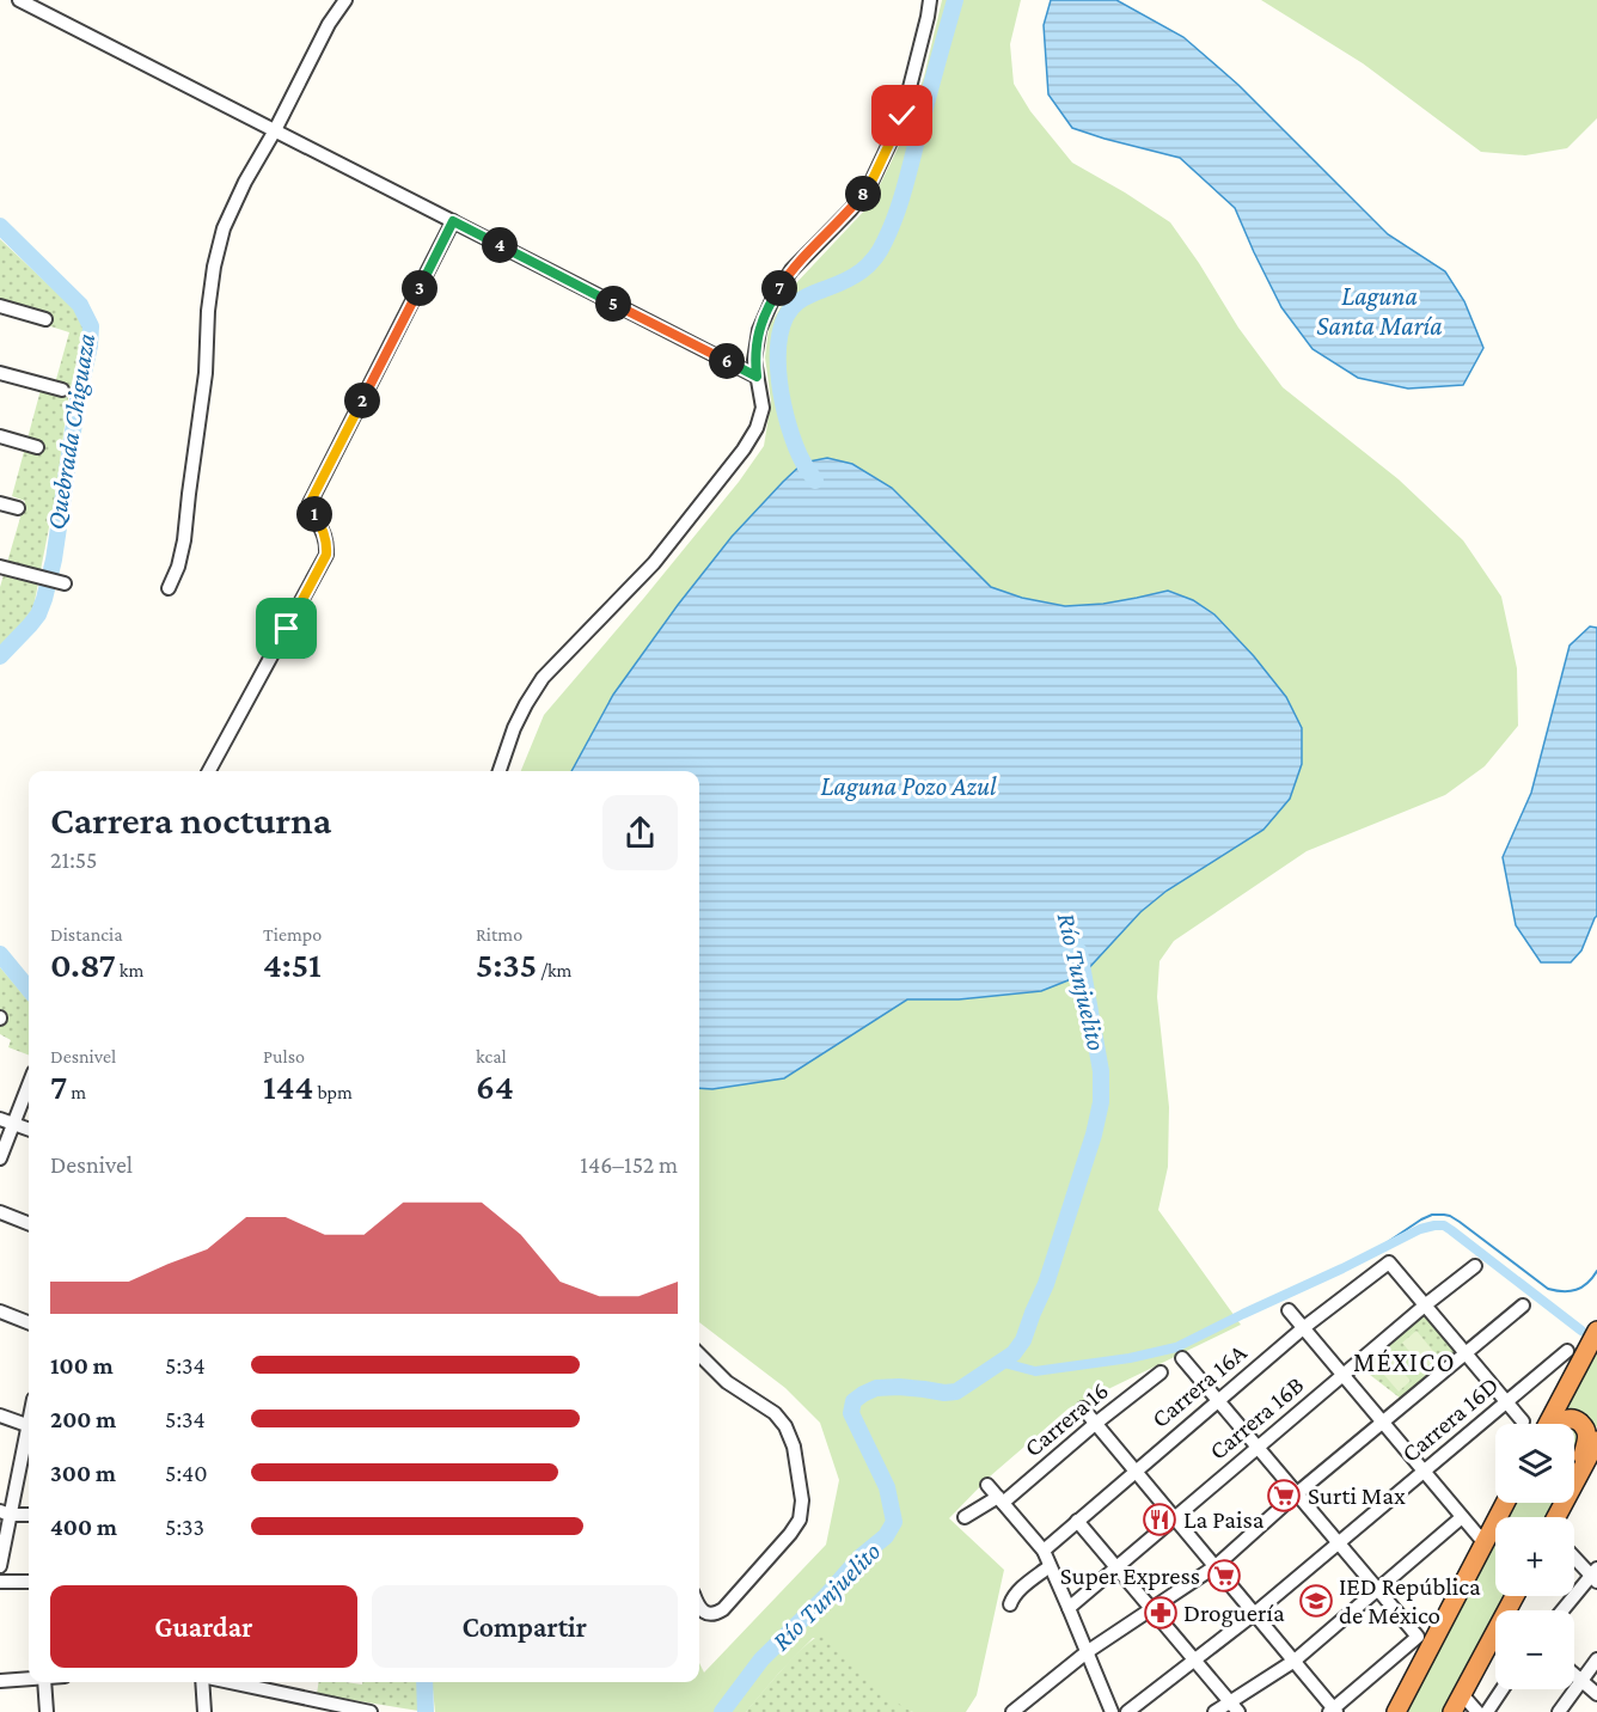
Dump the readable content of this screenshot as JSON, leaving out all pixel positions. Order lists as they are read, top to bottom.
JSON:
{
  "streets": {
    "street": [
      "Carrera 16A",
      "Carrera 16B",
      "Carrera 16",
      "Carrera 16D"
    ]
  },
  "crossings": [
    ["Carrera 16A", "Carrera 16B"]
  ],
  "districts": ["MÉXICO"],
  "water": [
    "Laguna Santa María",
    "Quebrada Chiguaza",
    "Laguna Pozo Azul",
    "Río Tunjuelito"
  ],
  "places": {
    "supermarket": ["Surti Max", "Super Express"],
    "restaurant": ["La Paisa"],
    "school or university": ["IED República de México"],
    "pharmacy": ["Droguería"]
  },
  "page": {
    "pins": [
      "8",
      "4",
      "3",
      "7",
      "5",
      "6",
      "2",
      "1"
    ],
    "heading": ["Carrera nocturna", "21:55"],
    "stats": [
      ["Distancia", "0.87 km"],
      ["Tiempo", "4:51"],
      ["Ritmo", "5:35 /km"],
      ["Desnivel", "7 m"],
      ["Pulso", "144 bpm"],
      ["kcal", "64"]
    ],
    "chart": ["Desnivel", "146–152 m"],
    "list": [
      {
        "name": "100 m",
        "note": "5:34"
      },
      {
        "name": "200 m",
        "note": "5:34"
      },
      {
        "name": "300 m",
        "note": "5:40"
      },
      {
        "name": "400 m",
        "note": "5:33"
      }
    ],
    "map_buttons": ["+", "−"],
    "buttons": ["Guardar", "Compartir"]
  }
}
